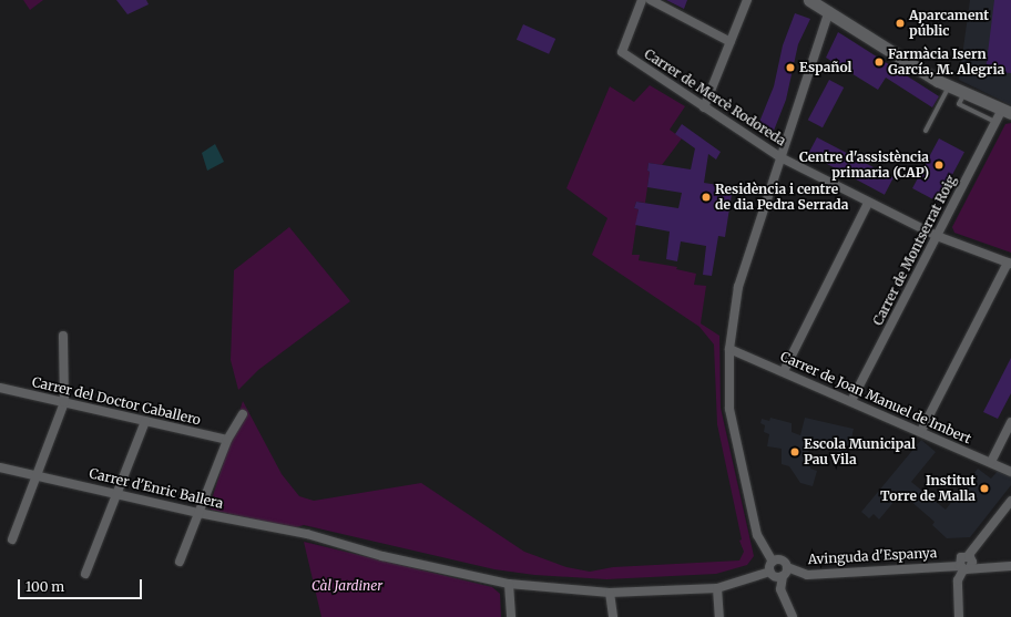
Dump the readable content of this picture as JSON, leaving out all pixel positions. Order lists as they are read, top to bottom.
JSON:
{
  "streets": {
    "street": [
      "Carrer de Mercè Rodoreda",
      "Carrer de Montserrat Roig",
      "Carrer de Joan Manuel de Imbert",
      "Carrer del Doctor Caballero",
      "Carrer d'Enric Ballera",
      "Avinguda d'Espanya"
    ]
  },
  "crossings": [
    ["Carrer de Mercè Rodoreda", "Carrer de Montserrat Roig"],
    ["Carrer de Montserrat Roig", "Carrer de Joan Manuel de Imbert"],
    ["Carrer d'Enric Ballera", "Avinguda d'Espanya"]
  ],
  "parks": ["Càl Jardiner"],
  "places": [
    "Aparcament públic",
    "Farmàcia Isern García, M. Alegria",
    "Español",
    "Centre d'assistència primaria (CAP)",
    "Residència i centre de dia Pedra Serrada",
    "Escola Municipal Pau Vila",
    "Institut Torre de Malla"
  ],
  "scale_bar": "100 m"
}
